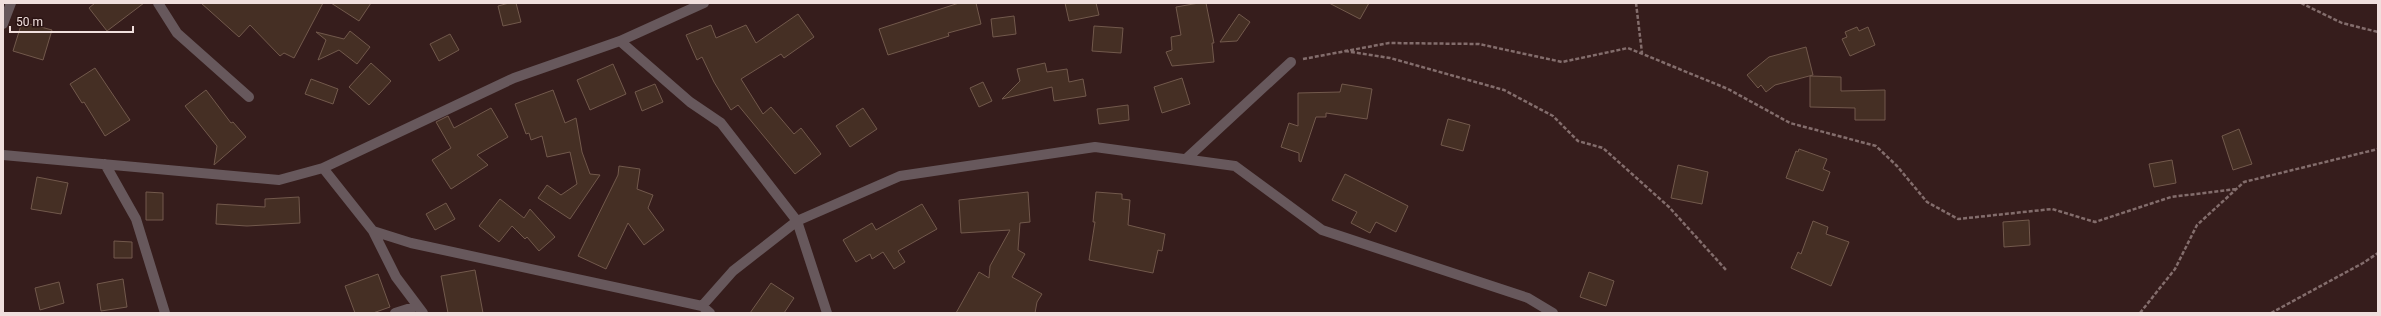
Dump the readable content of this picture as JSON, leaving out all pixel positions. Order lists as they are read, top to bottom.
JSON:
{
  "scale_bar": "50 m"
}
